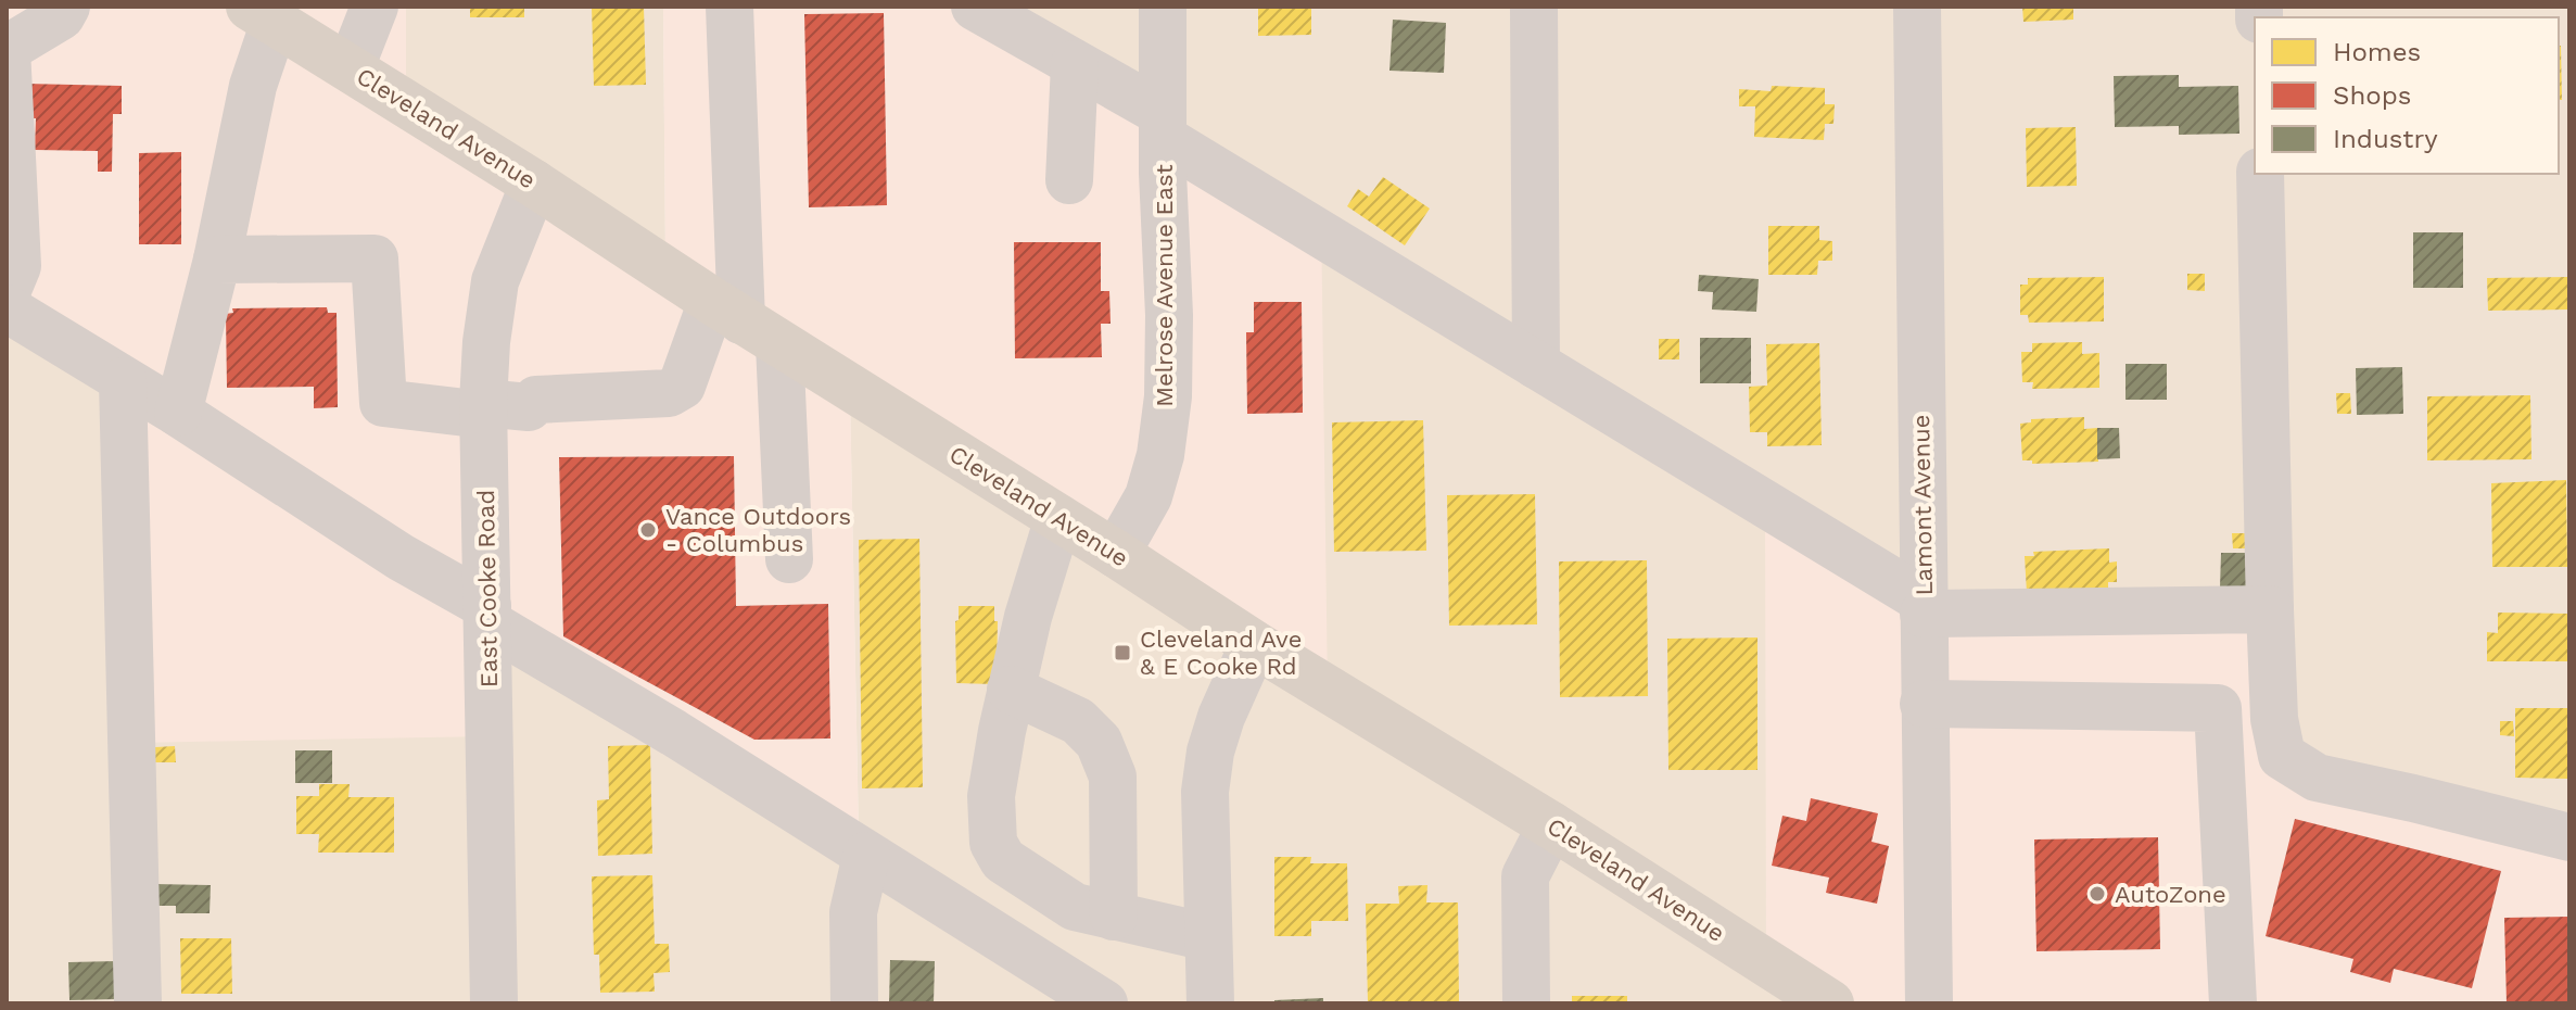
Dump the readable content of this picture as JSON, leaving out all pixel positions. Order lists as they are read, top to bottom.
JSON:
{
  "streets": {
    "main road": ["Cleveland Avenue"],
    "street": ["Melrose Avenue East", "Lamont Avenue", "East Cooke Road"]
  },
  "crossings": [
    ["Cleveland Avenue", "Melrose Avenue East"],
    ["Cleveland Avenue", "East Cooke Road"]
  ],
  "places": {
    "other": ["Vance Outdoors - Columbus", "AutoZone"],
    "transit": ["Cleveland Ave & E Cooke Rd"]
  },
  "legend": ["Homes", "Shops", "Industry"]
}
